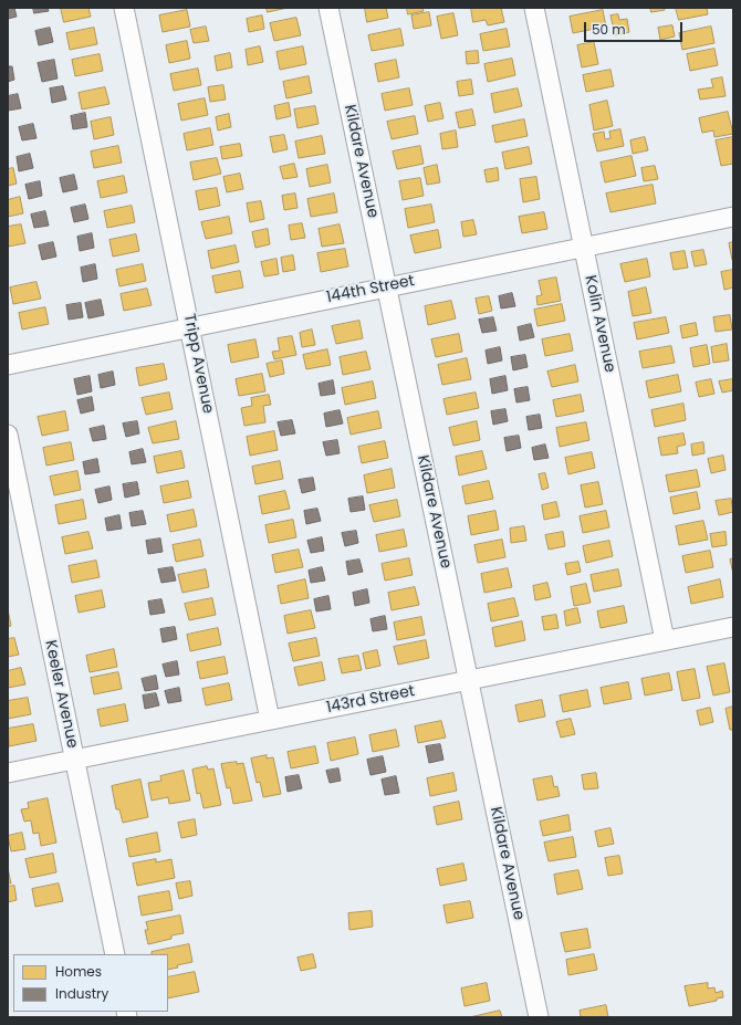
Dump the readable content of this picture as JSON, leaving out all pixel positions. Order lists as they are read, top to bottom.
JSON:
{
  "streets": {
    "street": [
      "Kildare Avenue",
      "144th Street",
      "Kolin Avenue",
      "Tripp Avenue",
      "Keeler Avenue",
      "143rd Street"
    ]
  },
  "crossings": [
    ["Kildare Avenue", "144th Street"],
    ["Kildare Avenue", "143rd Street"],
    ["144th Street", "Kolin Avenue"],
    ["144th Street", "Tripp Avenue"],
    ["Kolin Avenue", "143rd Street"],
    ["Tripp Avenue", "143rd Street"],
    ["Keeler Avenue", "143rd Street"]
  ],
  "legend": ["Homes", "Industry"],
  "scale_bar": "50 m"
}
